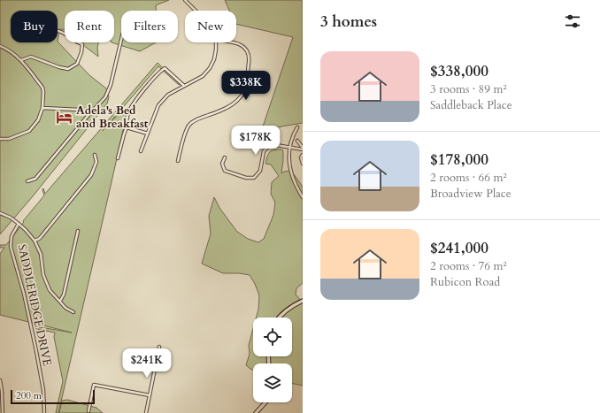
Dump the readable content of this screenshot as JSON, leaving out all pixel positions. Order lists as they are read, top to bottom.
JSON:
{
  "streets": {
    "street": ["SADDLERIDGE DRIVE"]
  },
  "places": {
    "hotel": ["Adela's Bed and Breakfast"]
  },
  "scale_bar": "200 m",
  "page": {
    "heading": "3 homes",
    "chip": [
      "Buy",
      "Rent",
      "Filters",
      "New"
    ],
    "list": [
      {
        "name": "$338,000",
        "note": "3 rooms · 89 m² · Saddleback Place"
      },
      {
        "name": "$178,000",
        "note": "2 rooms · 66 m² · Broadview Place"
      },
      {
        "name": "$241,000",
        "note": "2 rooms · 76 m² · Rubicon Road"
      }
    ],
    "price": ["$338K", "$178K", "$241K"],
    "scale": "200 m"
  }
}
